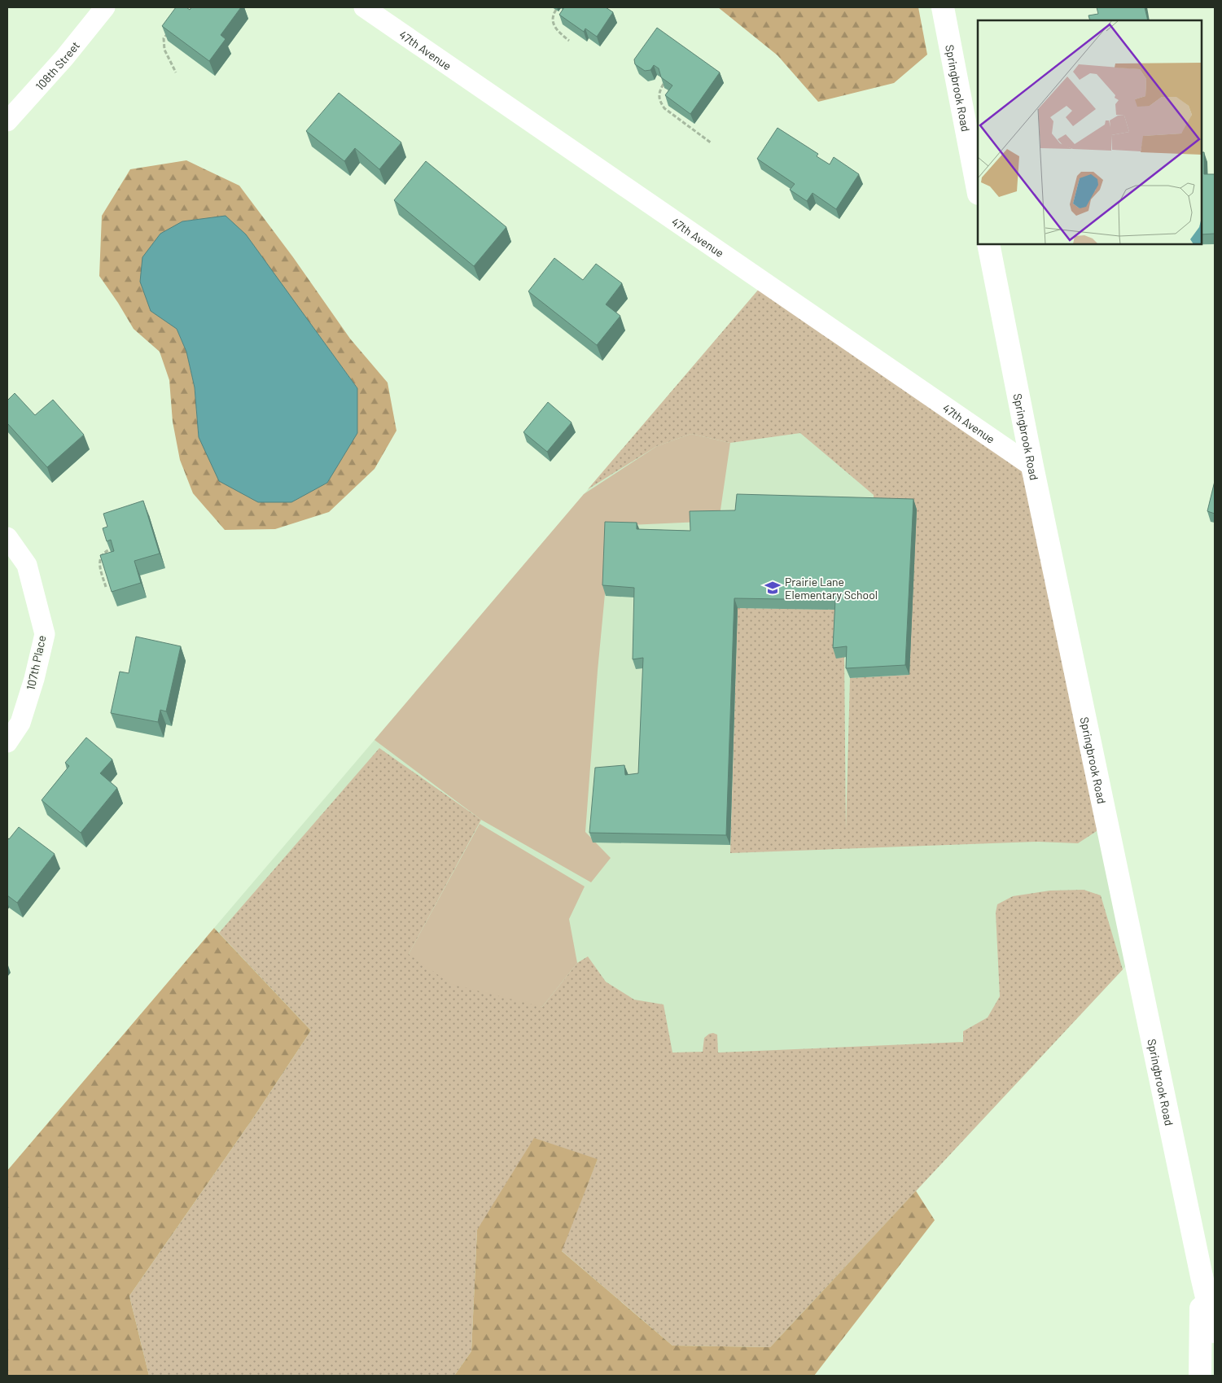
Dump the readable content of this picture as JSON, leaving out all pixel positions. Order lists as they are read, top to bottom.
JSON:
{
  "streets": {
    "street": [
      "47th Avenue",
      "108th Street",
      "Springbrook Road",
      "107th Place"
    ]
  },
  "crossings": [
    ["47th Avenue", "Springbrook Road"]
  ],
  "places": {
    "school or university": ["Prairie Lane Elementary School"]
  }
}
